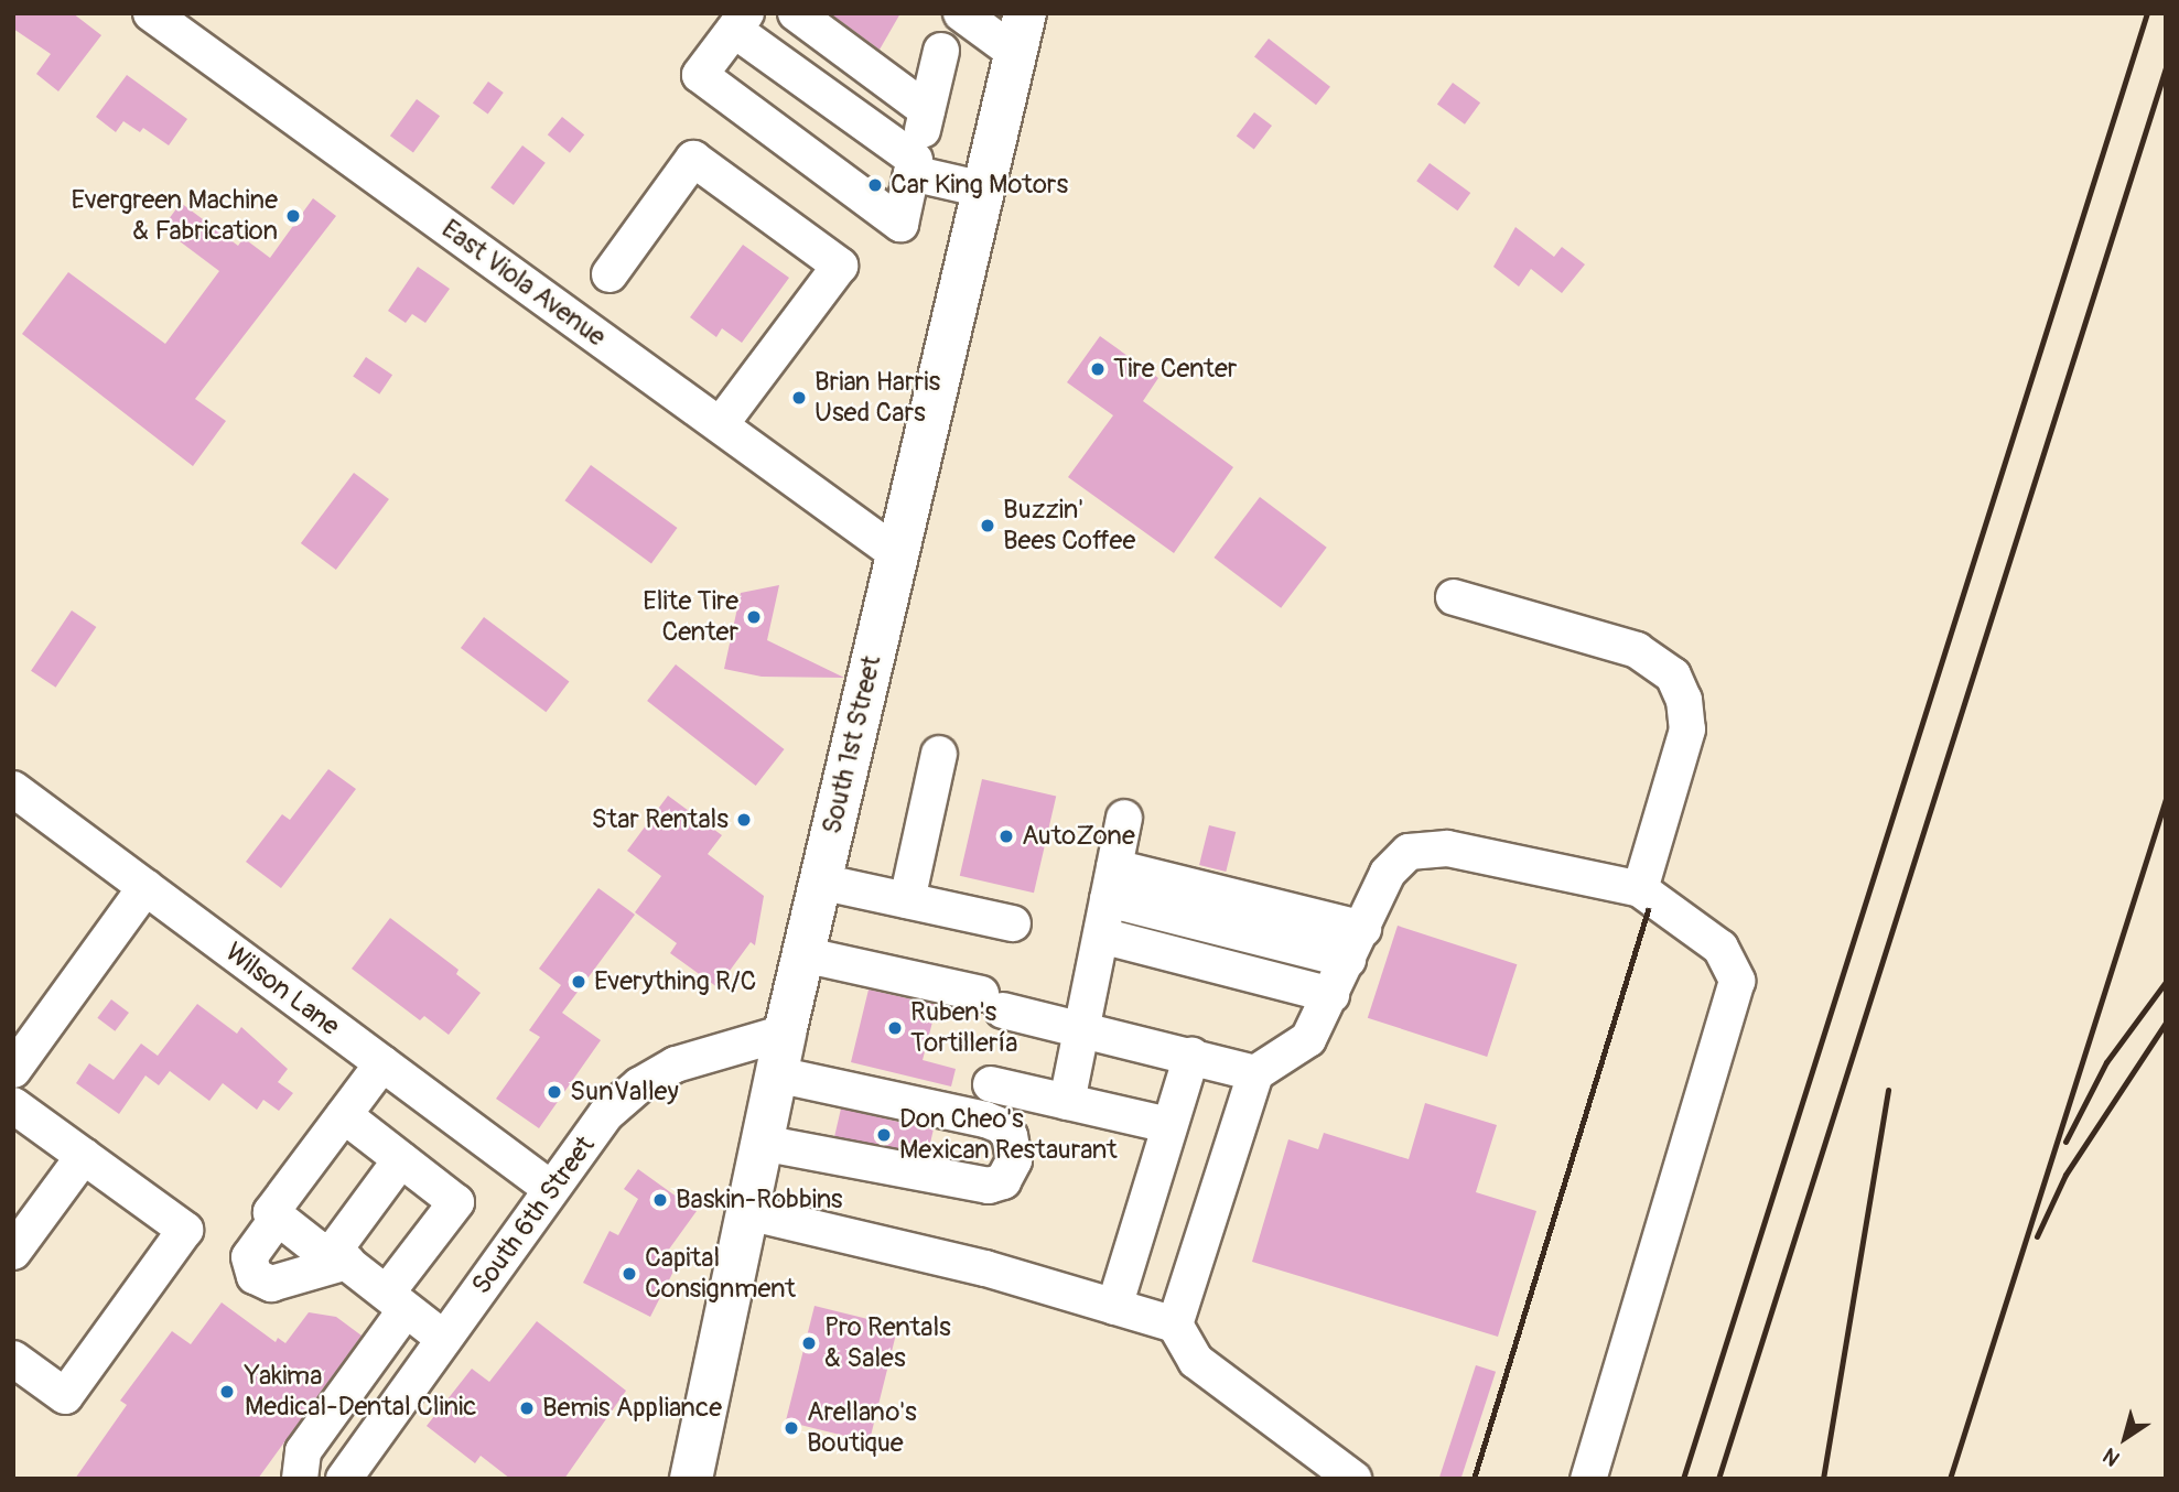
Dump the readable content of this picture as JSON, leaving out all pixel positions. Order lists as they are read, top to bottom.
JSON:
{
  "streets": {
    "main road": ["South 1st Street"],
    "street": ["East Viola Avenue", "Wilson Lane", "South 6th Street"]
  },
  "crossings": [
    ["East Viola Avenue", "South 1st Street"],
    ["South 1st Street", "South 6th Street"],
    ["Wilson Lane", "South 6th Street"]
  ],
  "places": [
    "Car King Motors",
    "Evergreen Machine & Fabrication",
    "Tire Center",
    "Brian Harris Used Cars",
    "Buzzin' Bees Coffee",
    "Elite Tire Center",
    "Star Rentals",
    "AutoZone",
    "Everything R/C",
    "Ruben's Tortillería",
    "SunValley",
    "Don Cheo's Mexican Restaurant",
    "Baskin-Robbins",
    "Capital Consignment",
    "Pro Rentals & Sales",
    "Yakima Medical-Dental Clinic",
    "Bemis Appliance",
    "Arellano's Boutique"
  ],
  "north": "bottom left"
}
